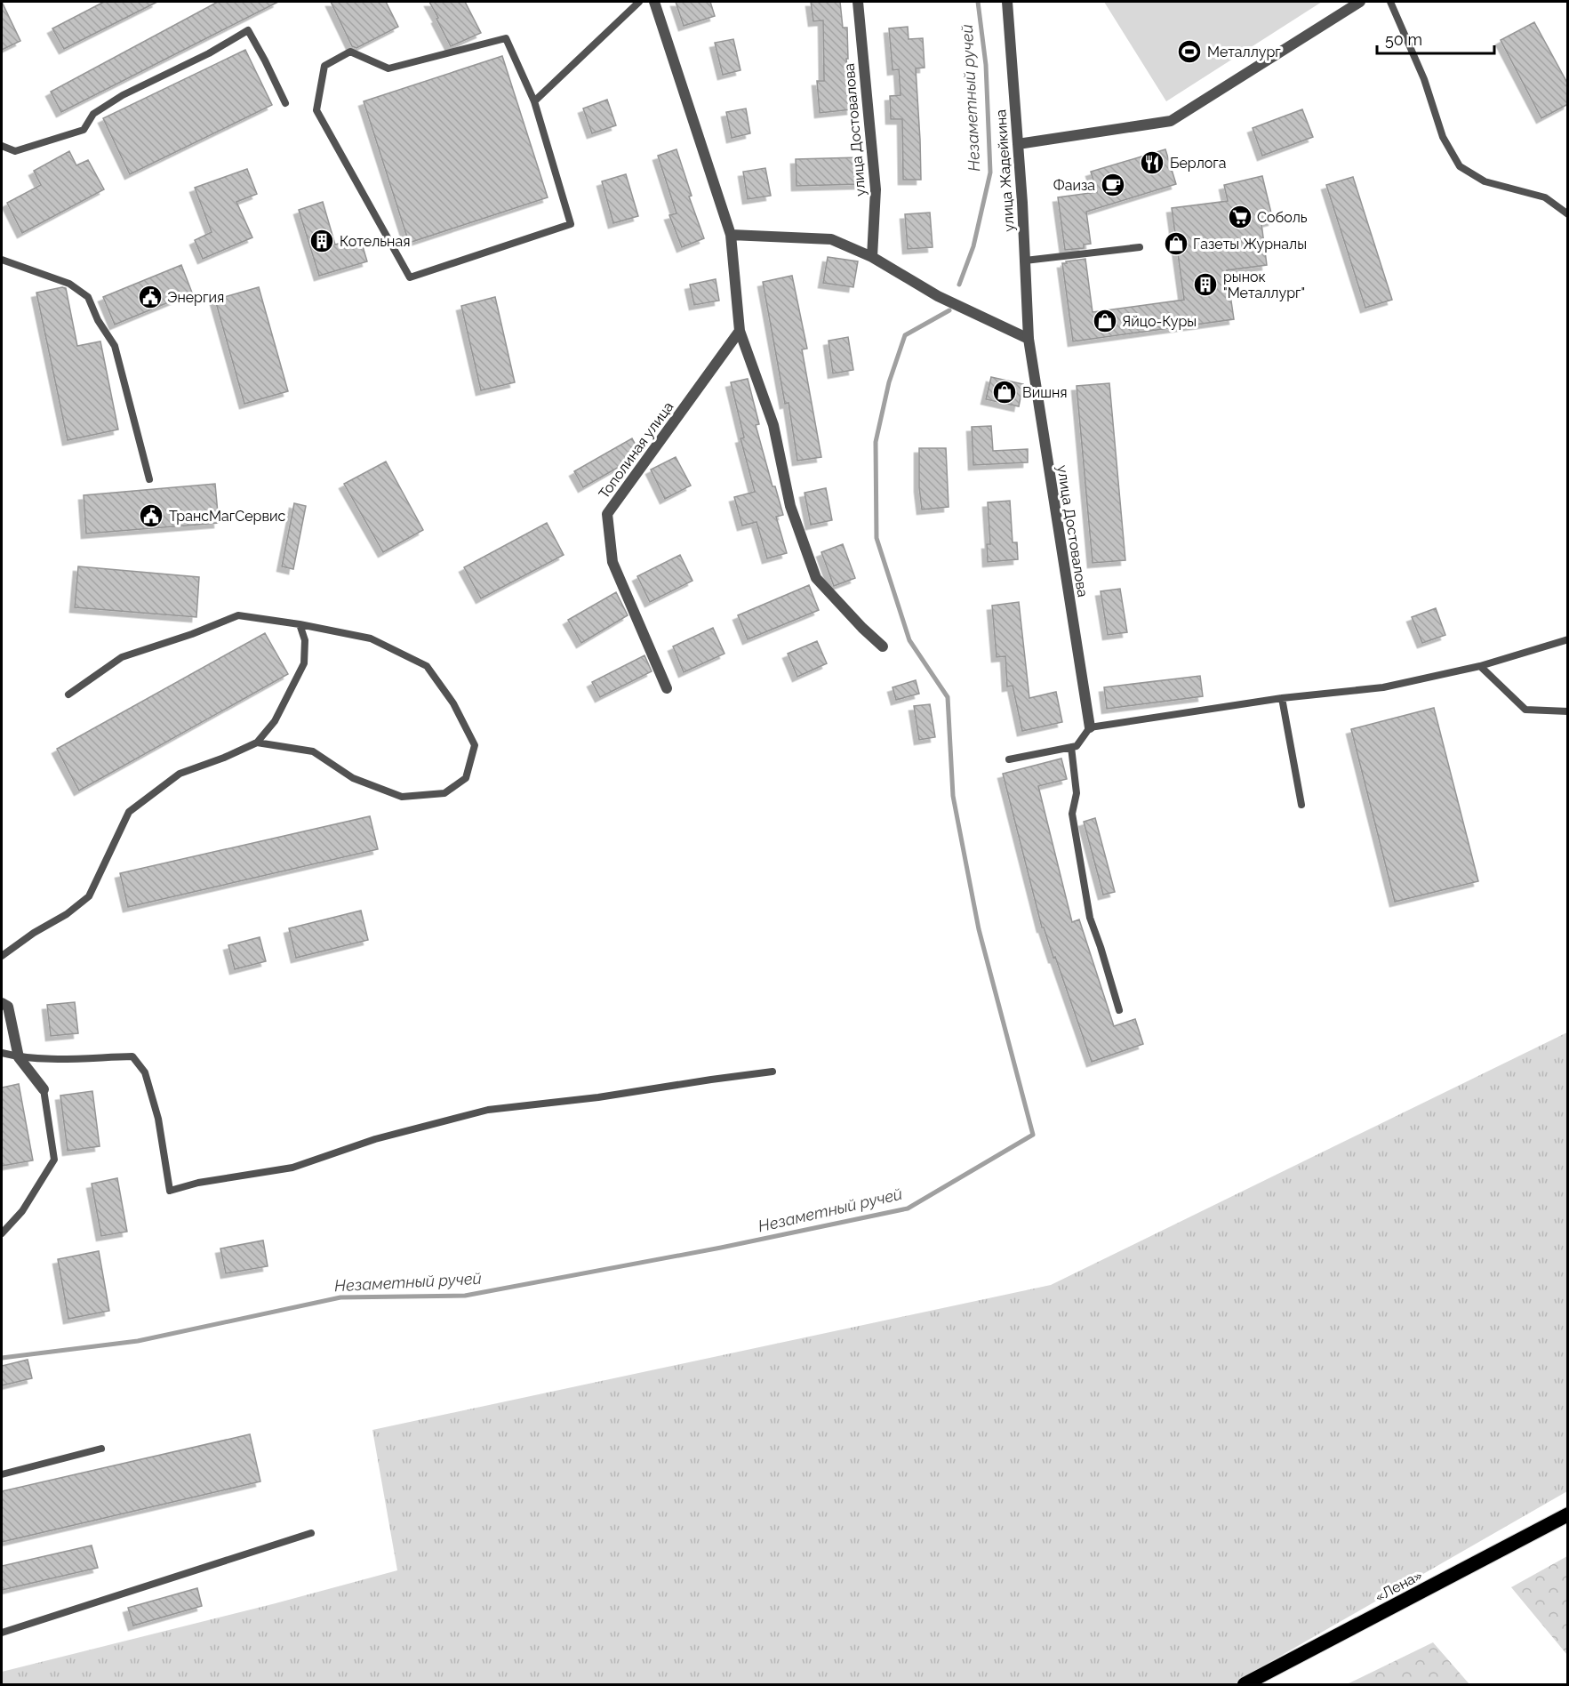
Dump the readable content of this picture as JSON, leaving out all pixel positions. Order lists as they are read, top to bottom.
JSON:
{
  "streets": {
    "highway": ["«Лена»"],
    "street": ["улица Достовалова", "улица Жадейкина", "Тополиная улица"]
  },
  "crossings": [
    ["улица Достовалова", "улица Жадейкина"]
  ],
  "water": ["Незаметный ручей"],
  "places": {
    "sports": ["Металлург"],
    "restaurant": ["Берлога"],
    "cafe": ["Фаиза"],
    "supermarket": ["Соболь"],
    "building": ["Котельная", "рынок \"Металлург\""],
    "shop": ["Газеты Журналы", "Яйцо-Куры", "Вишня"],
    "public building": ["Энергия", "ТрансМагСервис"]
  },
  "scale_bar": "50 m"
}
